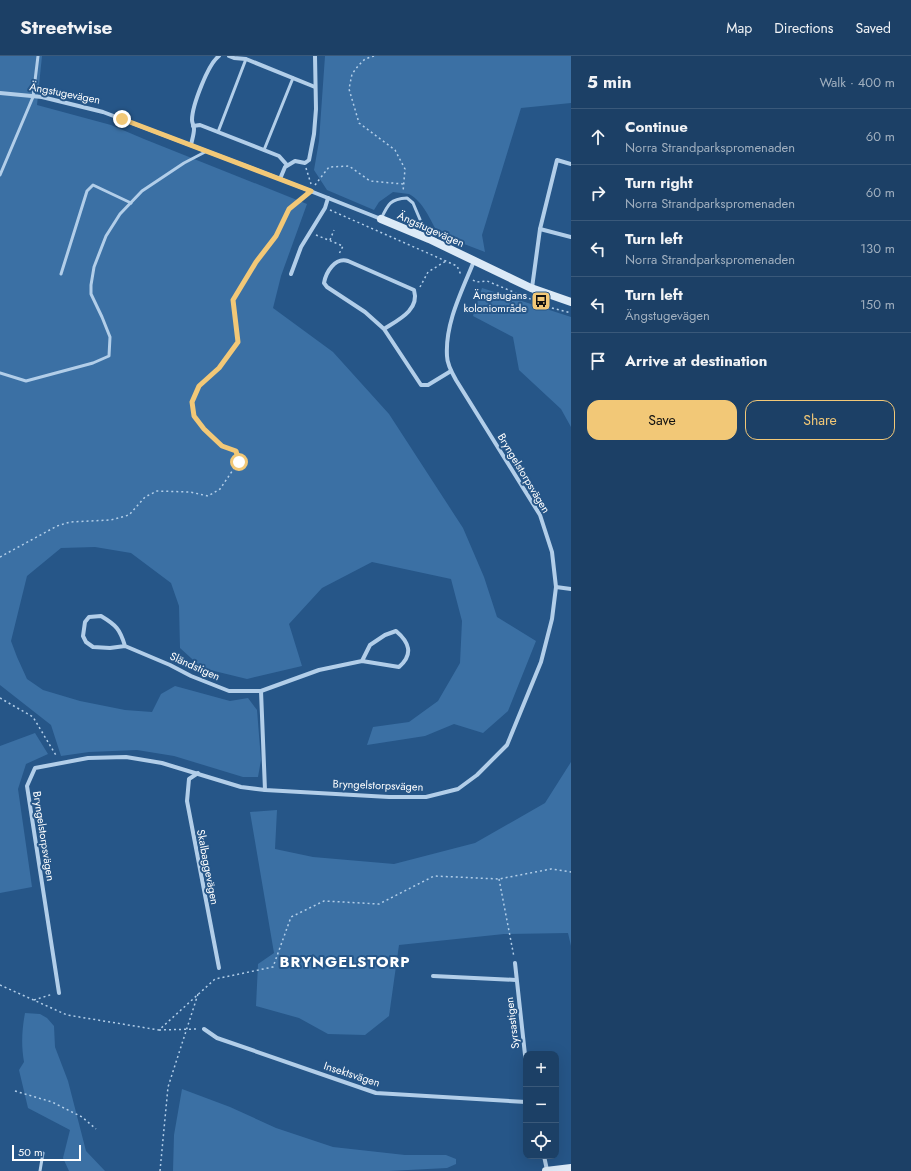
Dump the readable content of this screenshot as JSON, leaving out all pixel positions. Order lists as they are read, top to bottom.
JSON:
{
  "streets": {
    "street": [
      "Ängstugevägen",
      "Bryngelstorpsvägen",
      "Sländstigen",
      "Skalbaggevägen",
      "Syrsastigen",
      "Insektsvägen"
    ]
  },
  "crossings": [
    ["Ängstugevägen", "Bryngelstorpsvägen"],
    ["Bryngelstorpsvägen", "Skalbaggevägen"]
  ],
  "districts": ["BRYNGELSTORP"],
  "places": {
    "bus stop": ["Ängstugans koloniområde"]
  },
  "scale_bar": "50 m",
  "page": {
    "header": "Streetwise",
    "nav": ["Map", "Directions", "Saved"],
    "heading": ["5 min", "Walk · 400 m"],
    "list": [
      ["Continue", "Norra Strandparkspromenaden", "60 m"],
      ["Turn right", "Norra Strandparkspromenaden", "60 m"],
      ["Turn left", "Norra Strandparkspromenaden", "130 m"],
      ["Turn left", "Ängstugevägen", "150 m"],
      "Arrive at destination"
    ],
    "buttons": ["Save", "Share"],
    "map_buttons": ["+", "−"],
    "scale": "50 m"
  }
}
